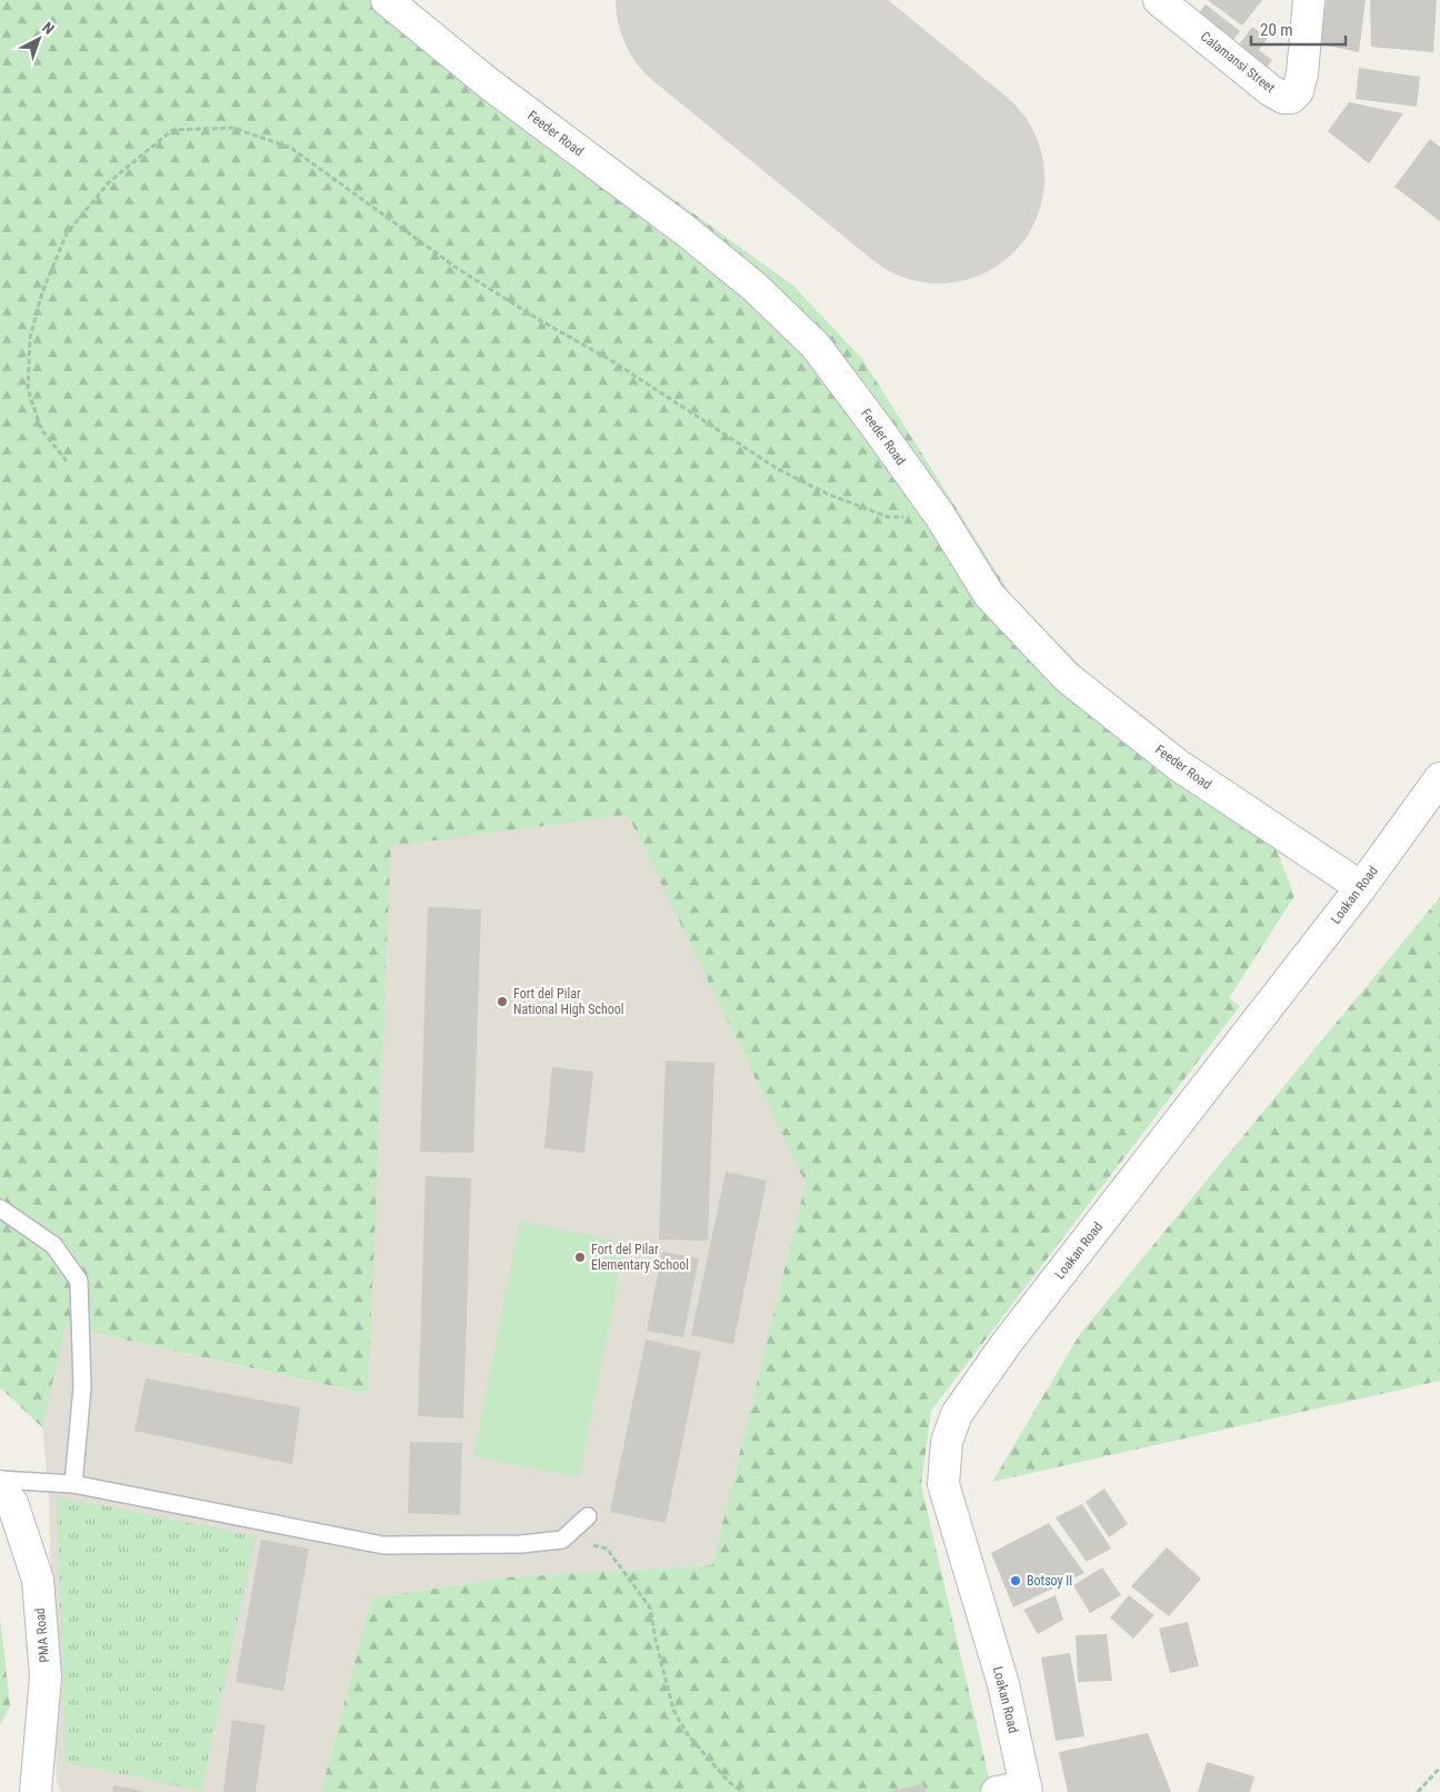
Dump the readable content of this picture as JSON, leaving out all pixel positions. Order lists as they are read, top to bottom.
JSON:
{
  "streets": {
    "street": [
      "Calamansi Street",
      "Feeder Road",
      "Loakan Road",
      "PMA Road"
    ]
  },
  "crossings": [
    ["Feeder Road", "Loakan Road"]
  ],
  "places": ["Fort del Pilar National High School", "Fort del Pilar Elementary School", "Botsoy II"],
  "scale_bar": "20 m",
  "north": "top right"
}
